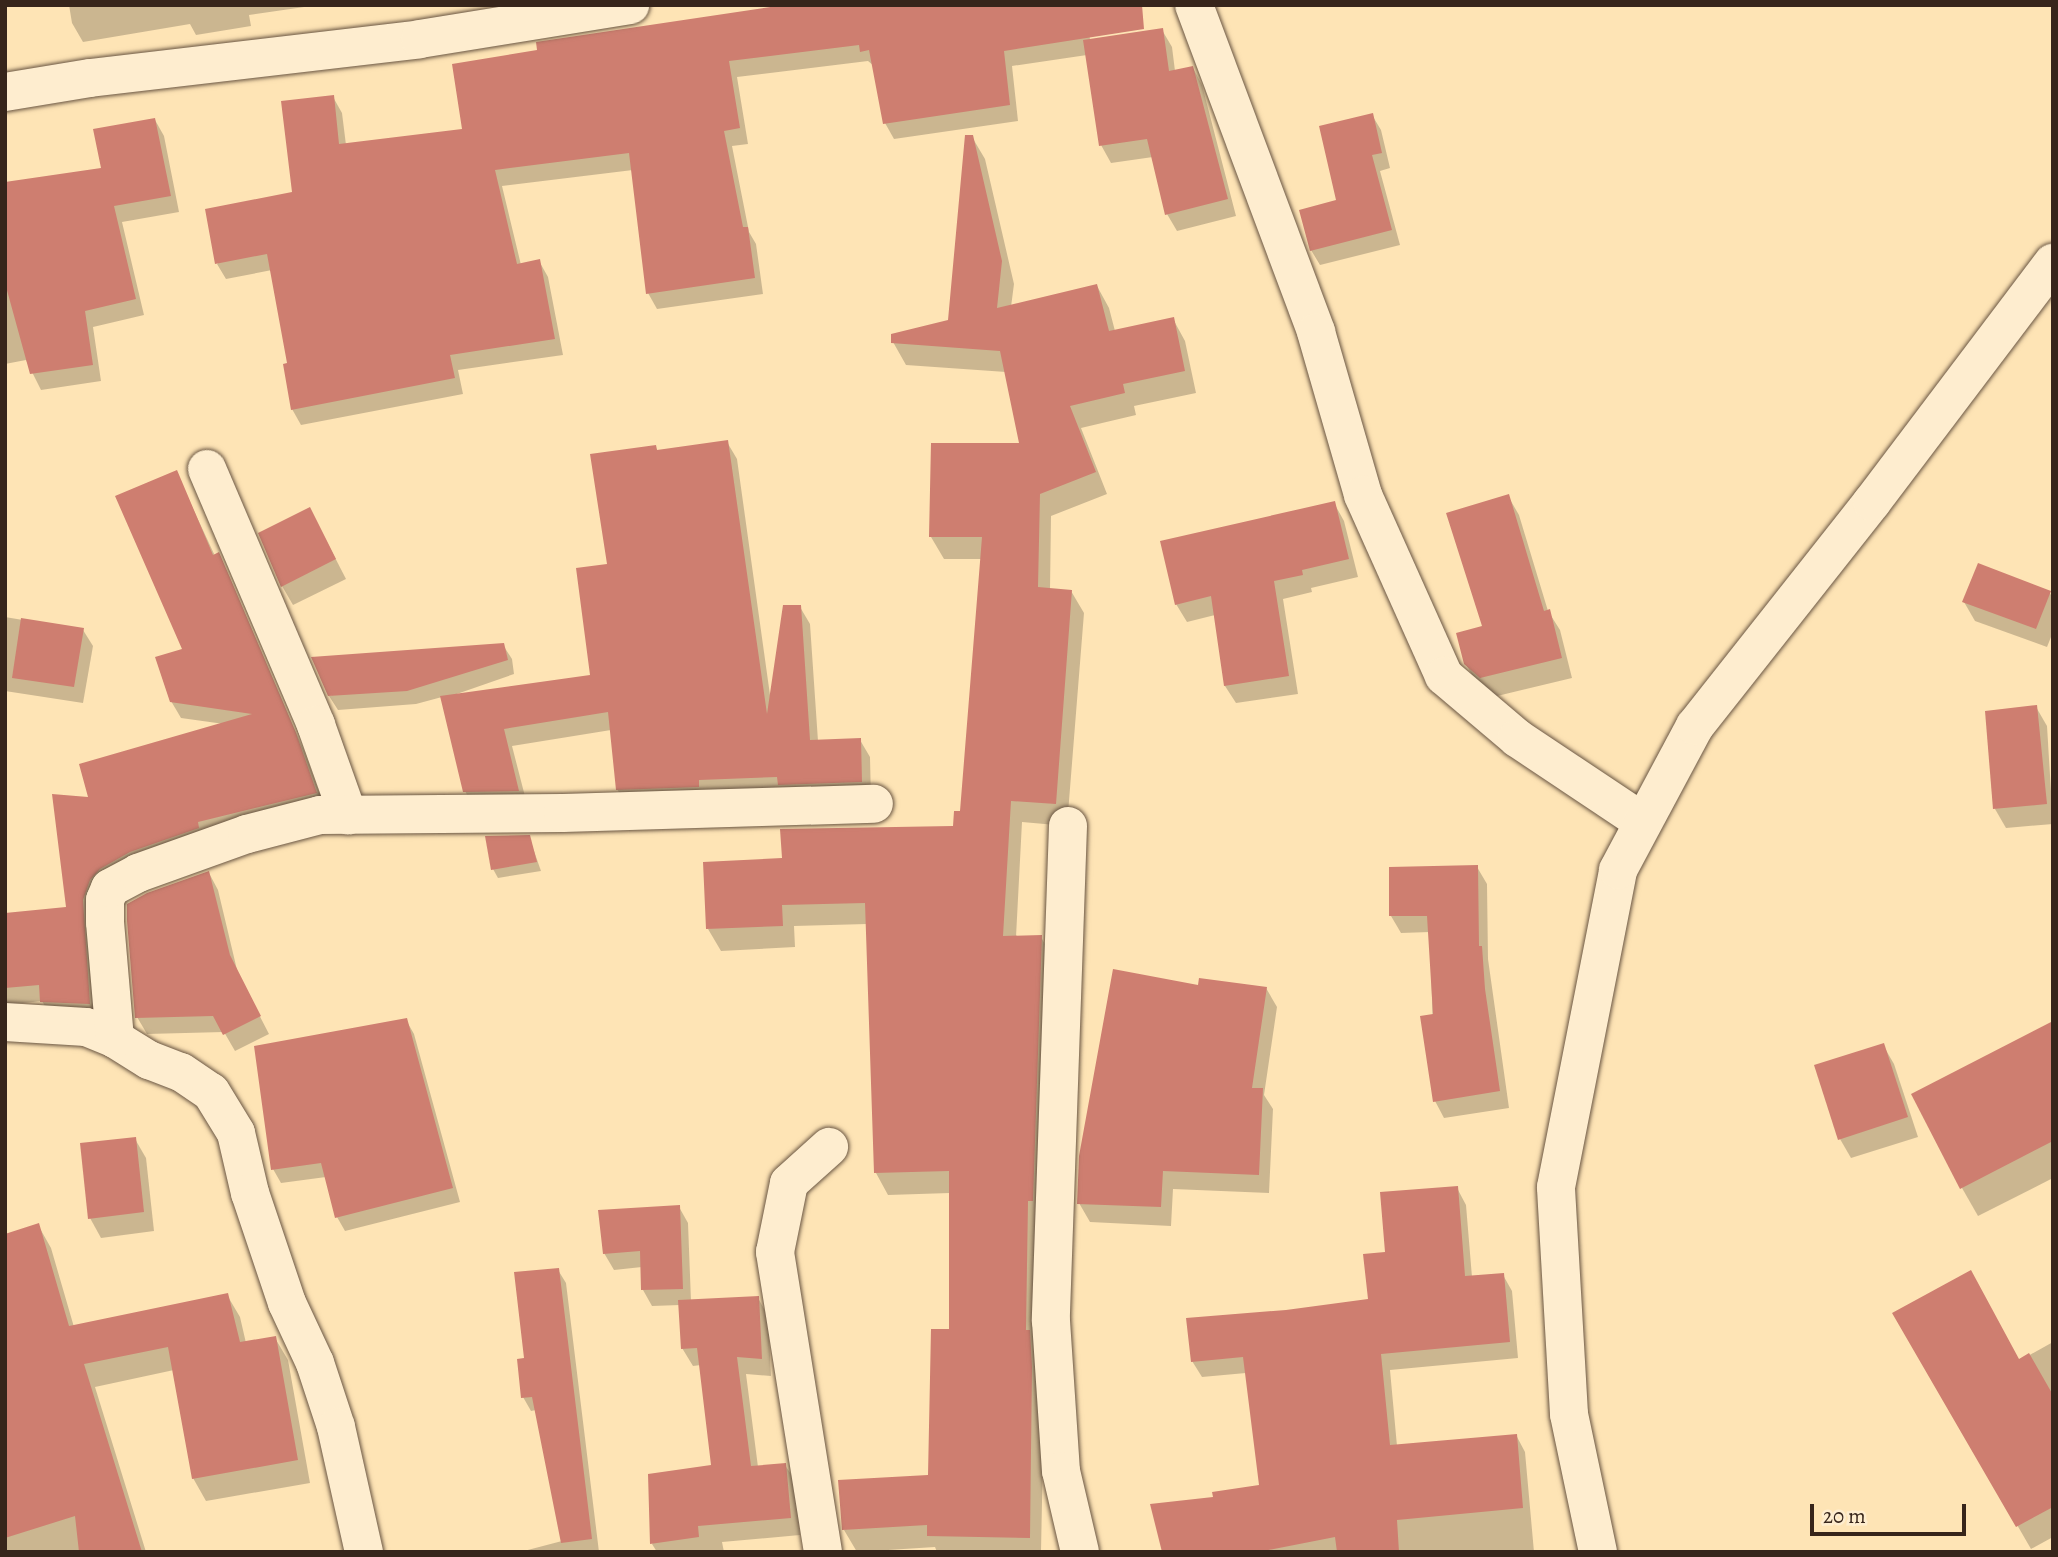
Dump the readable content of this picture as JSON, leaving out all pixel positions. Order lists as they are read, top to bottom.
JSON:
{
  "scale_bar": "20 m"
}
